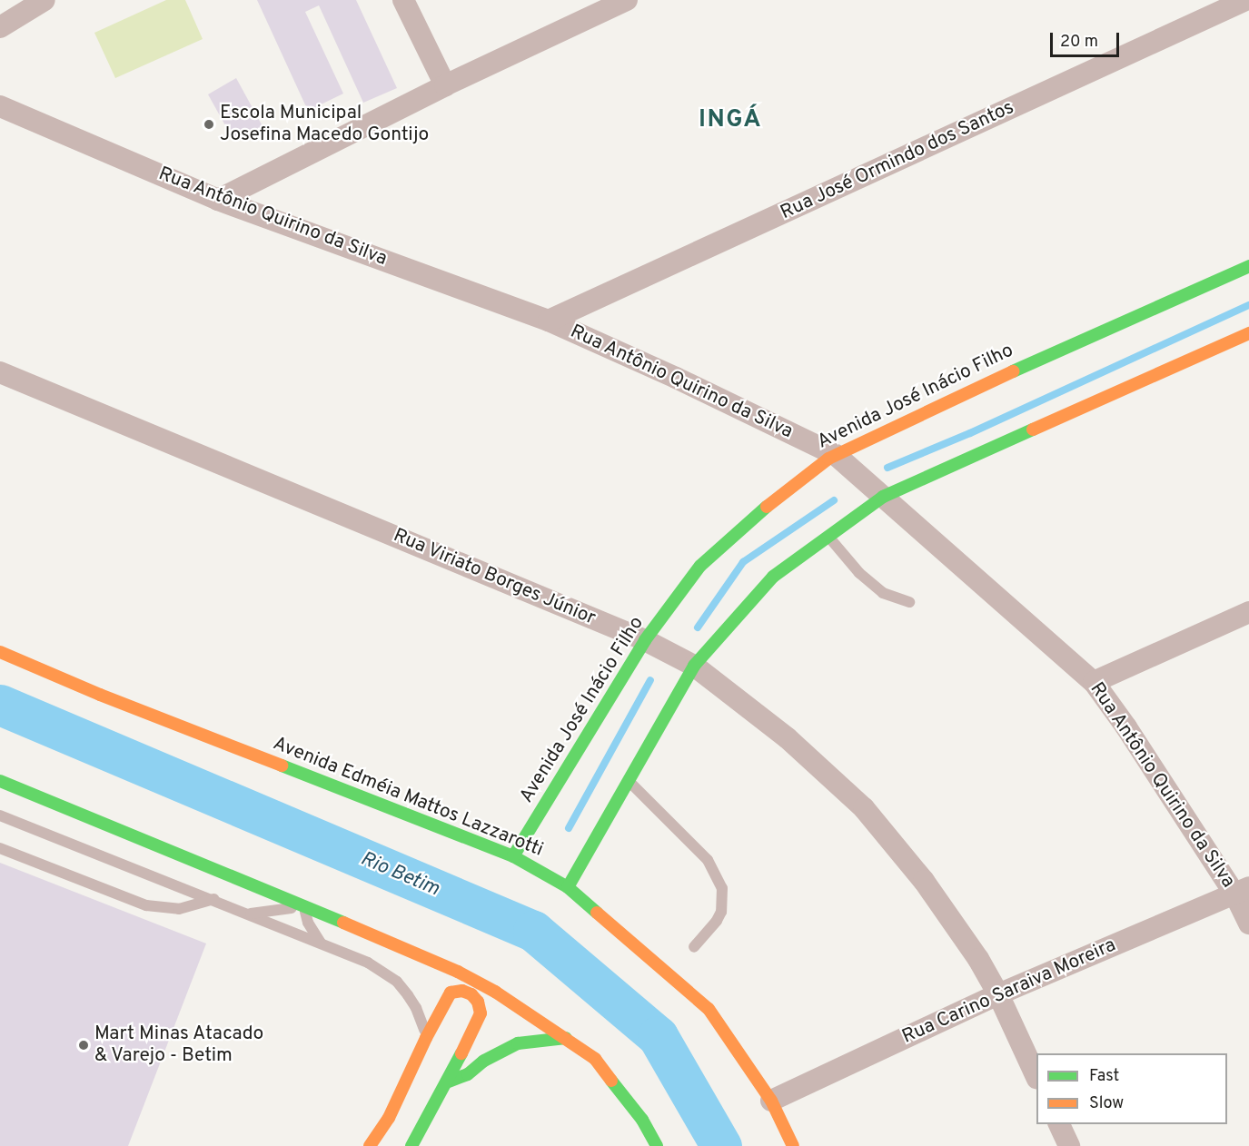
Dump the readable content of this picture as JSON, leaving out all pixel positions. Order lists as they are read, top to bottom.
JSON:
{
  "streets": {
    "street": [
      "Rua José Ormindo dos Santos",
      "Rua Antônio Quirino da Silva",
      "Avenida José Inácio Filho",
      "Rua Viriato Borges Júnior",
      "Avenida Edméia Mattos Lazzarotti",
      "Rua Carino Saraiva Moreira"
    ]
  },
  "crossings": [
    ["Rua José Ormindo dos Santos", "Rua Antônio Quirino da Silva"],
    ["Rua Antônio Quirino da Silva", "Avenida José Inácio Filho"],
    ["Rua Antônio Quirino da Silva", "Rua Carino Saraiva Moreira"],
    ["Avenida José Inácio Filho", "Rua Viriato Borges Júnior"],
    ["Avenida José Inácio Filho", "Avenida Edméia Mattos Lazzarotti"],
    ["Rua Viriato Borges Júnior", "Rua Carino Saraiva Moreira"],
    ["Avenida Edméia Mattos Lazzarotti", "Rua Carino Saraiva Moreira"]
  ],
  "districts": ["INGÁ"],
  "water": ["Rio Betim"],
  "places": ["Escola Municipal Josefina Macedo Gontijo", "Mart Minas Atacado & Varejo - Betim"],
  "legend": ["Fast", "Slow"],
  "scale_bar": "20 m"
}
